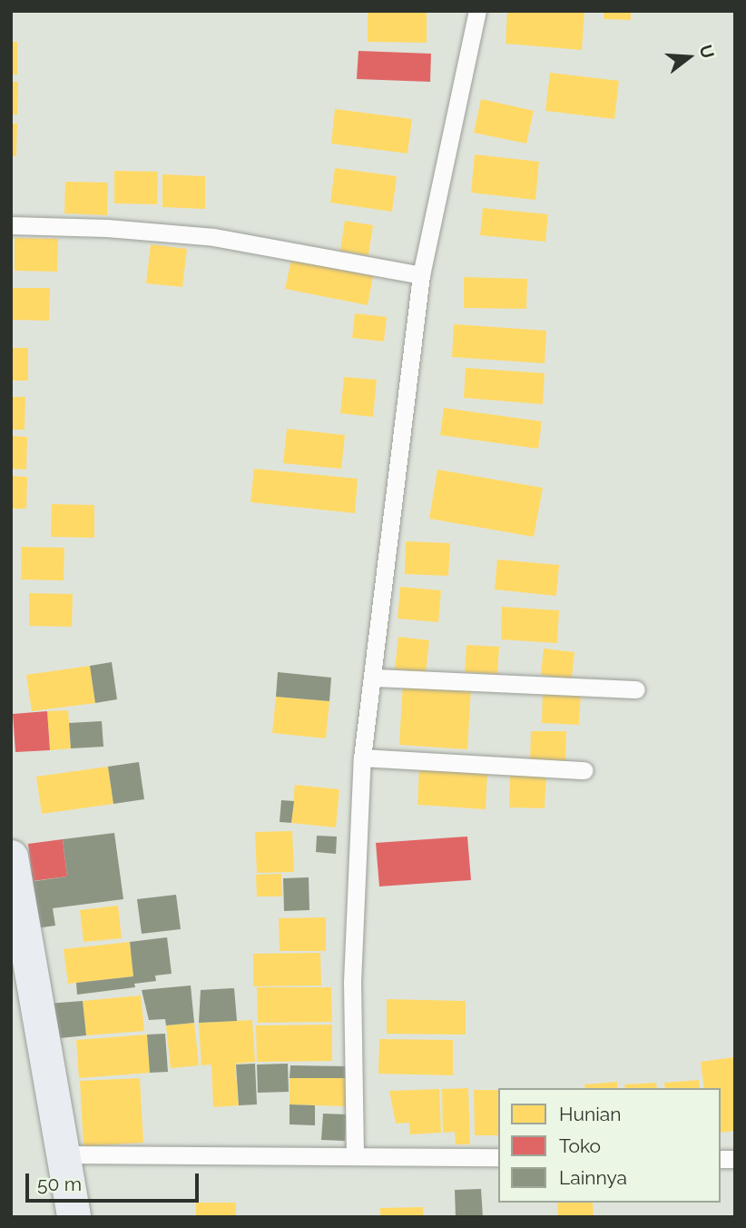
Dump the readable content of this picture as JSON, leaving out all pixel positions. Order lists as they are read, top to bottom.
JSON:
{
  "legend": ["Hunian", "Toko", "Lainnya"],
  "scale_bar": "50 m",
  "north": "right"
}
